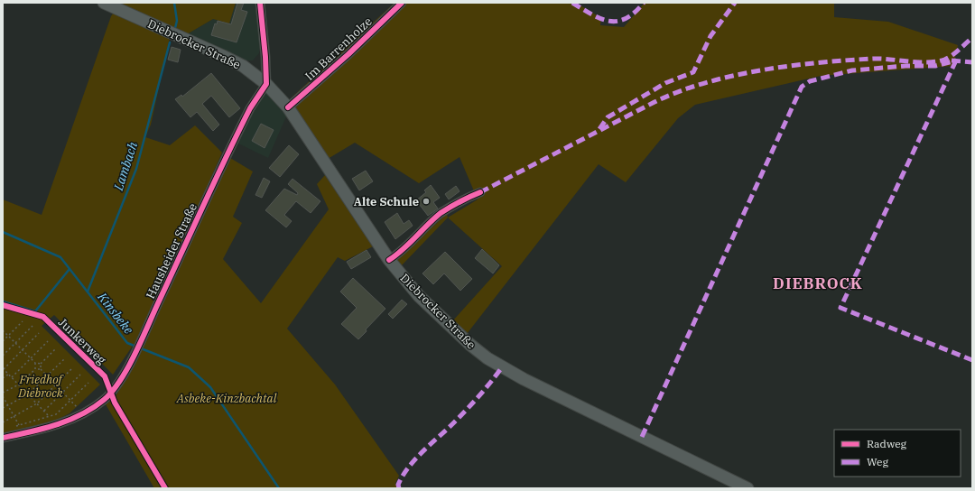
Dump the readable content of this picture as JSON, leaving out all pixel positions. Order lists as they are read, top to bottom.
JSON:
{
  "streets": {
    "main road": ["Diebrocker Straße"],
    "street": ["Im Barrenholze", "Hausheider Straße"],
    "lane": ["Junkerweg"]
  },
  "crossings": [
    ["Diebrocker Straße", "Im Barrenholze"],
    ["Diebrocker Straße", "Hausheider Straße"],
    ["Hausheider Straße", "Junkerweg"]
  ],
  "districts": ["DIEBROCK"],
  "water": ["Lambach", "Kinsbeke"],
  "parks": ["Friedhof Diebrock", "Asbeke-Kinzbachtal"],
  "places": ["Alte Schule"],
  "legend": ["Radweg", "Weg"]
}
